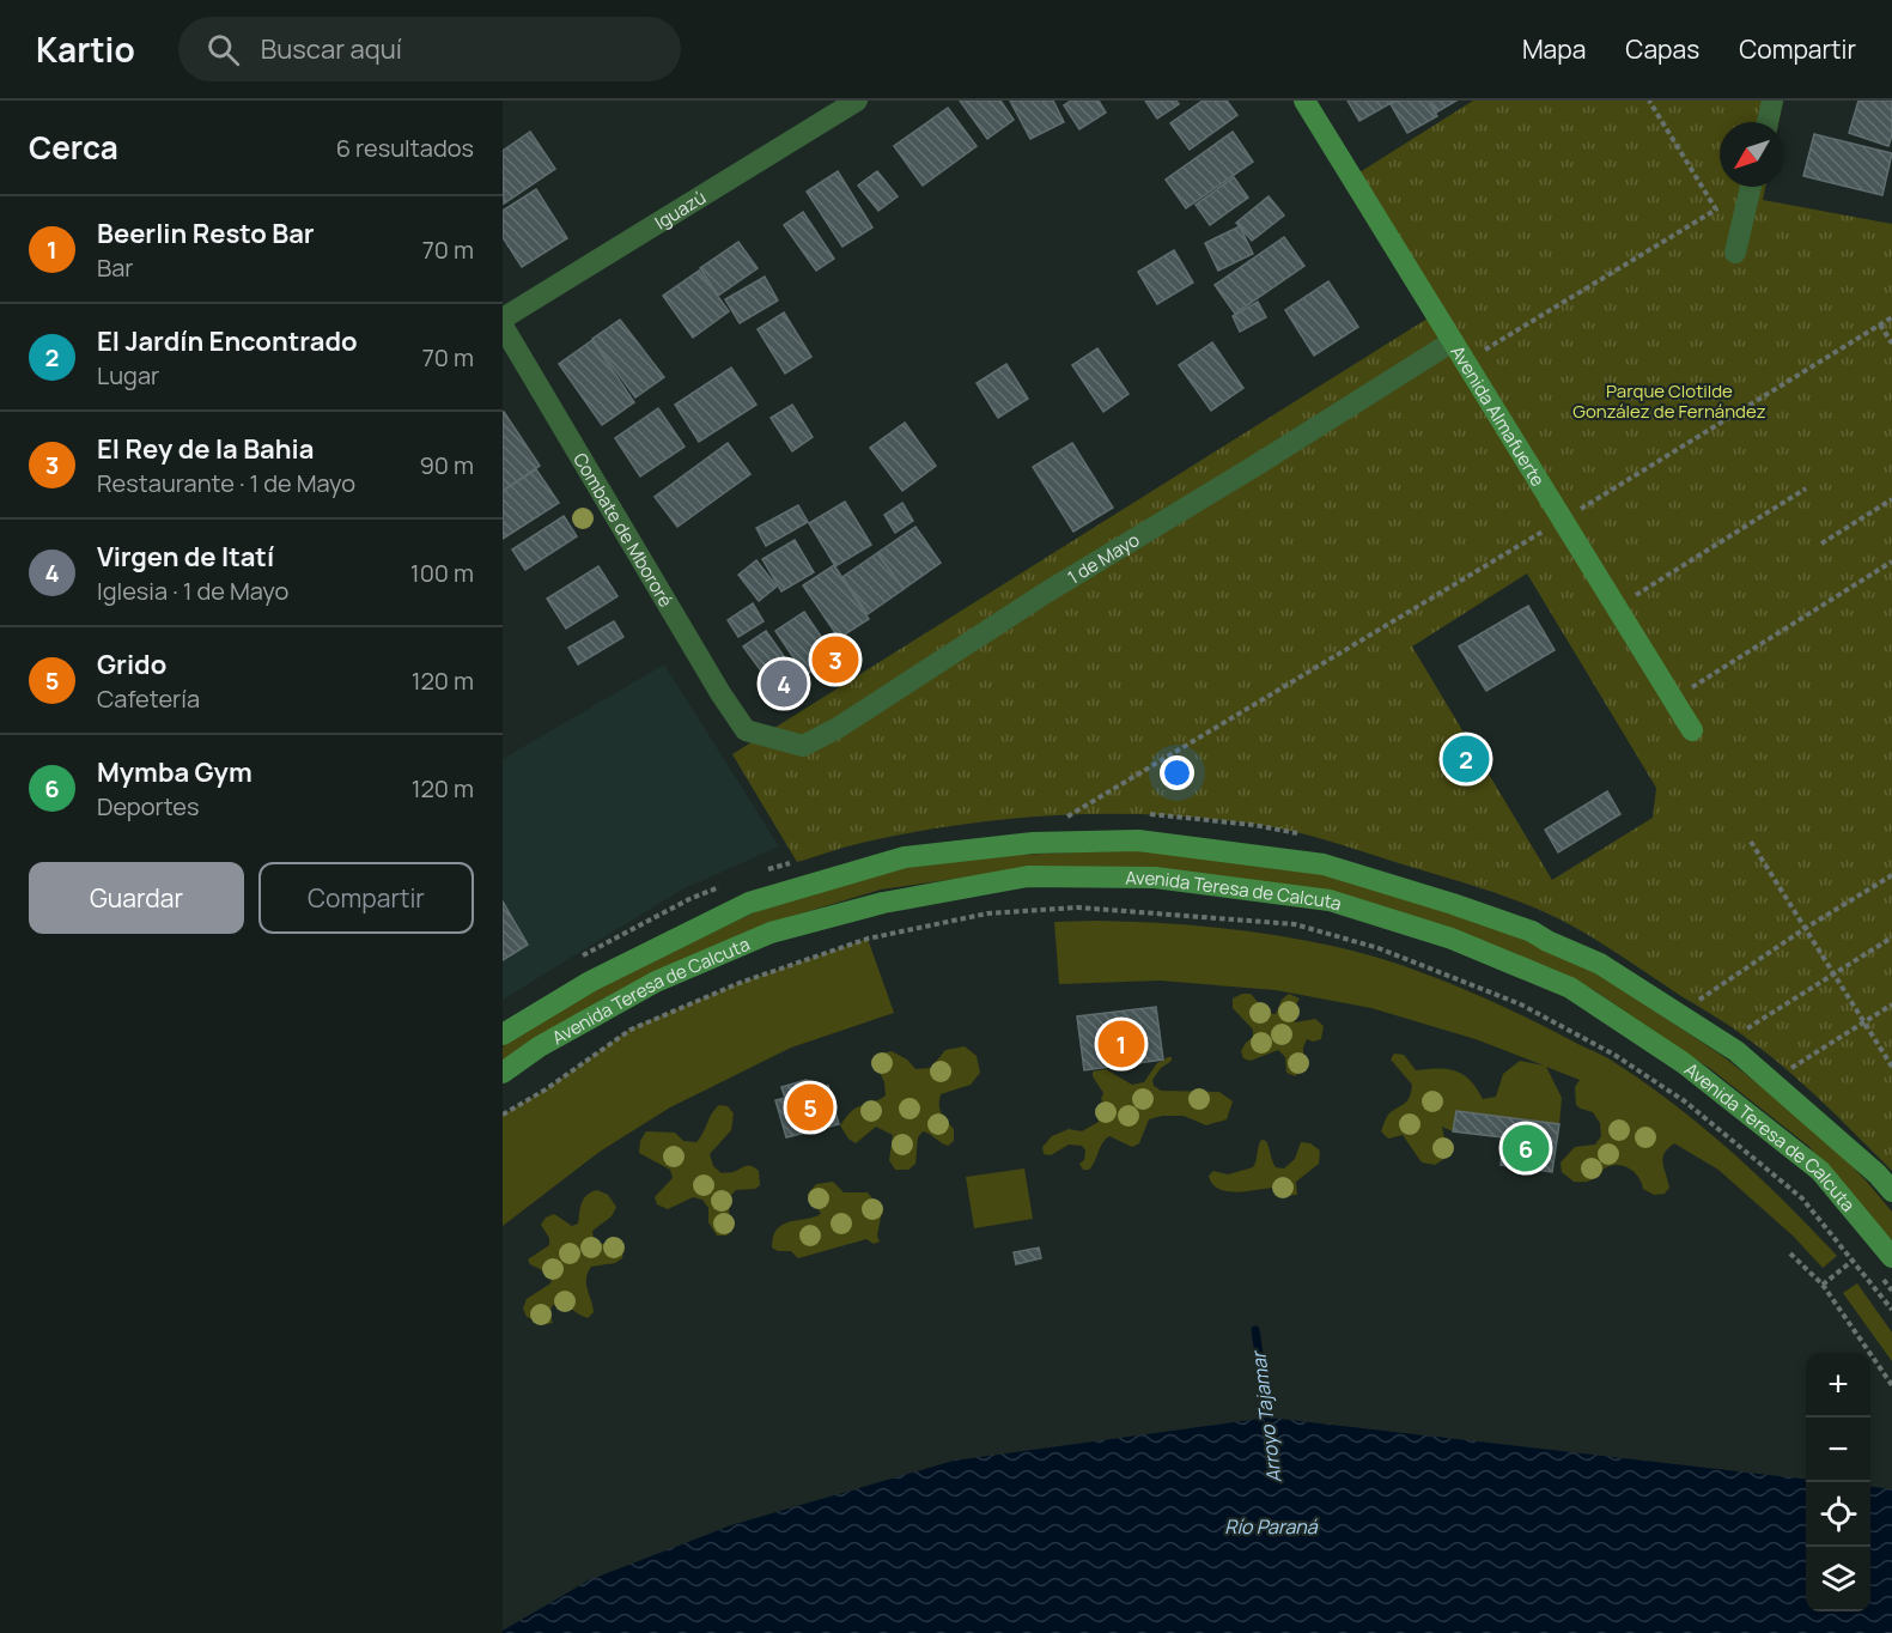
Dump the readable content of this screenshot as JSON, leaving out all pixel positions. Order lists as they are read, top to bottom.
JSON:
{
  "streets": {
    "main road": ["Avenida Almafuerte", "Avenida Teresa de Calcuta"],
    "street": ["Iguazú", "Combate de Mbororé", "1 de Mayo"]
  },
  "crossings": [
    ["Avenida Almafuerte", "1 de Mayo"],
    ["Combate de Mbororé", "1 de Mayo"]
  ],
  "water": ["Arroyo Tajamar", "Río Paraná"],
  "parks": ["Parque Clotilde González de Fernández"],
  "north": "bottom left",
  "page": {
    "header": "Kartio",
    "search": "Buscar aquí",
    "nav": ["Mapa", "Capas", "Compartir"],
    "heading": ["Cerca", "6 resultados"],
    "list": [
      {
        "mark": "1",
        "name": "Beerlin Resto Bar",
        "note": "Bar",
        "value": "70 m"
      },
      {
        "mark": "2",
        "name": "El Jardín Encontrado",
        "note": "Lugar",
        "value": "70 m"
      },
      {
        "mark": "3",
        "name": "El Rey de la Bahia",
        "note": "Restaurante · 1 de Mayo",
        "value": "90 m"
      },
      {
        "mark": "4",
        "name": "Virgen de Itatí",
        "note": "Iglesia · 1 de Mayo",
        "value": "100 m"
      },
      {
        "mark": "5",
        "name": "Grido",
        "note": "Cafetería",
        "value": "120 m"
      },
      {
        "mark": "6",
        "name": "Mymba Gym",
        "note": "Deportes",
        "value": "120 m"
      }
    ],
    "pins": [
      "3",
      "4",
      "2",
      "1",
      "5",
      "6"
    ],
    "buttons": ["Guardar", "Compartir"],
    "map_buttons": ["+", "−"]
  }
}
